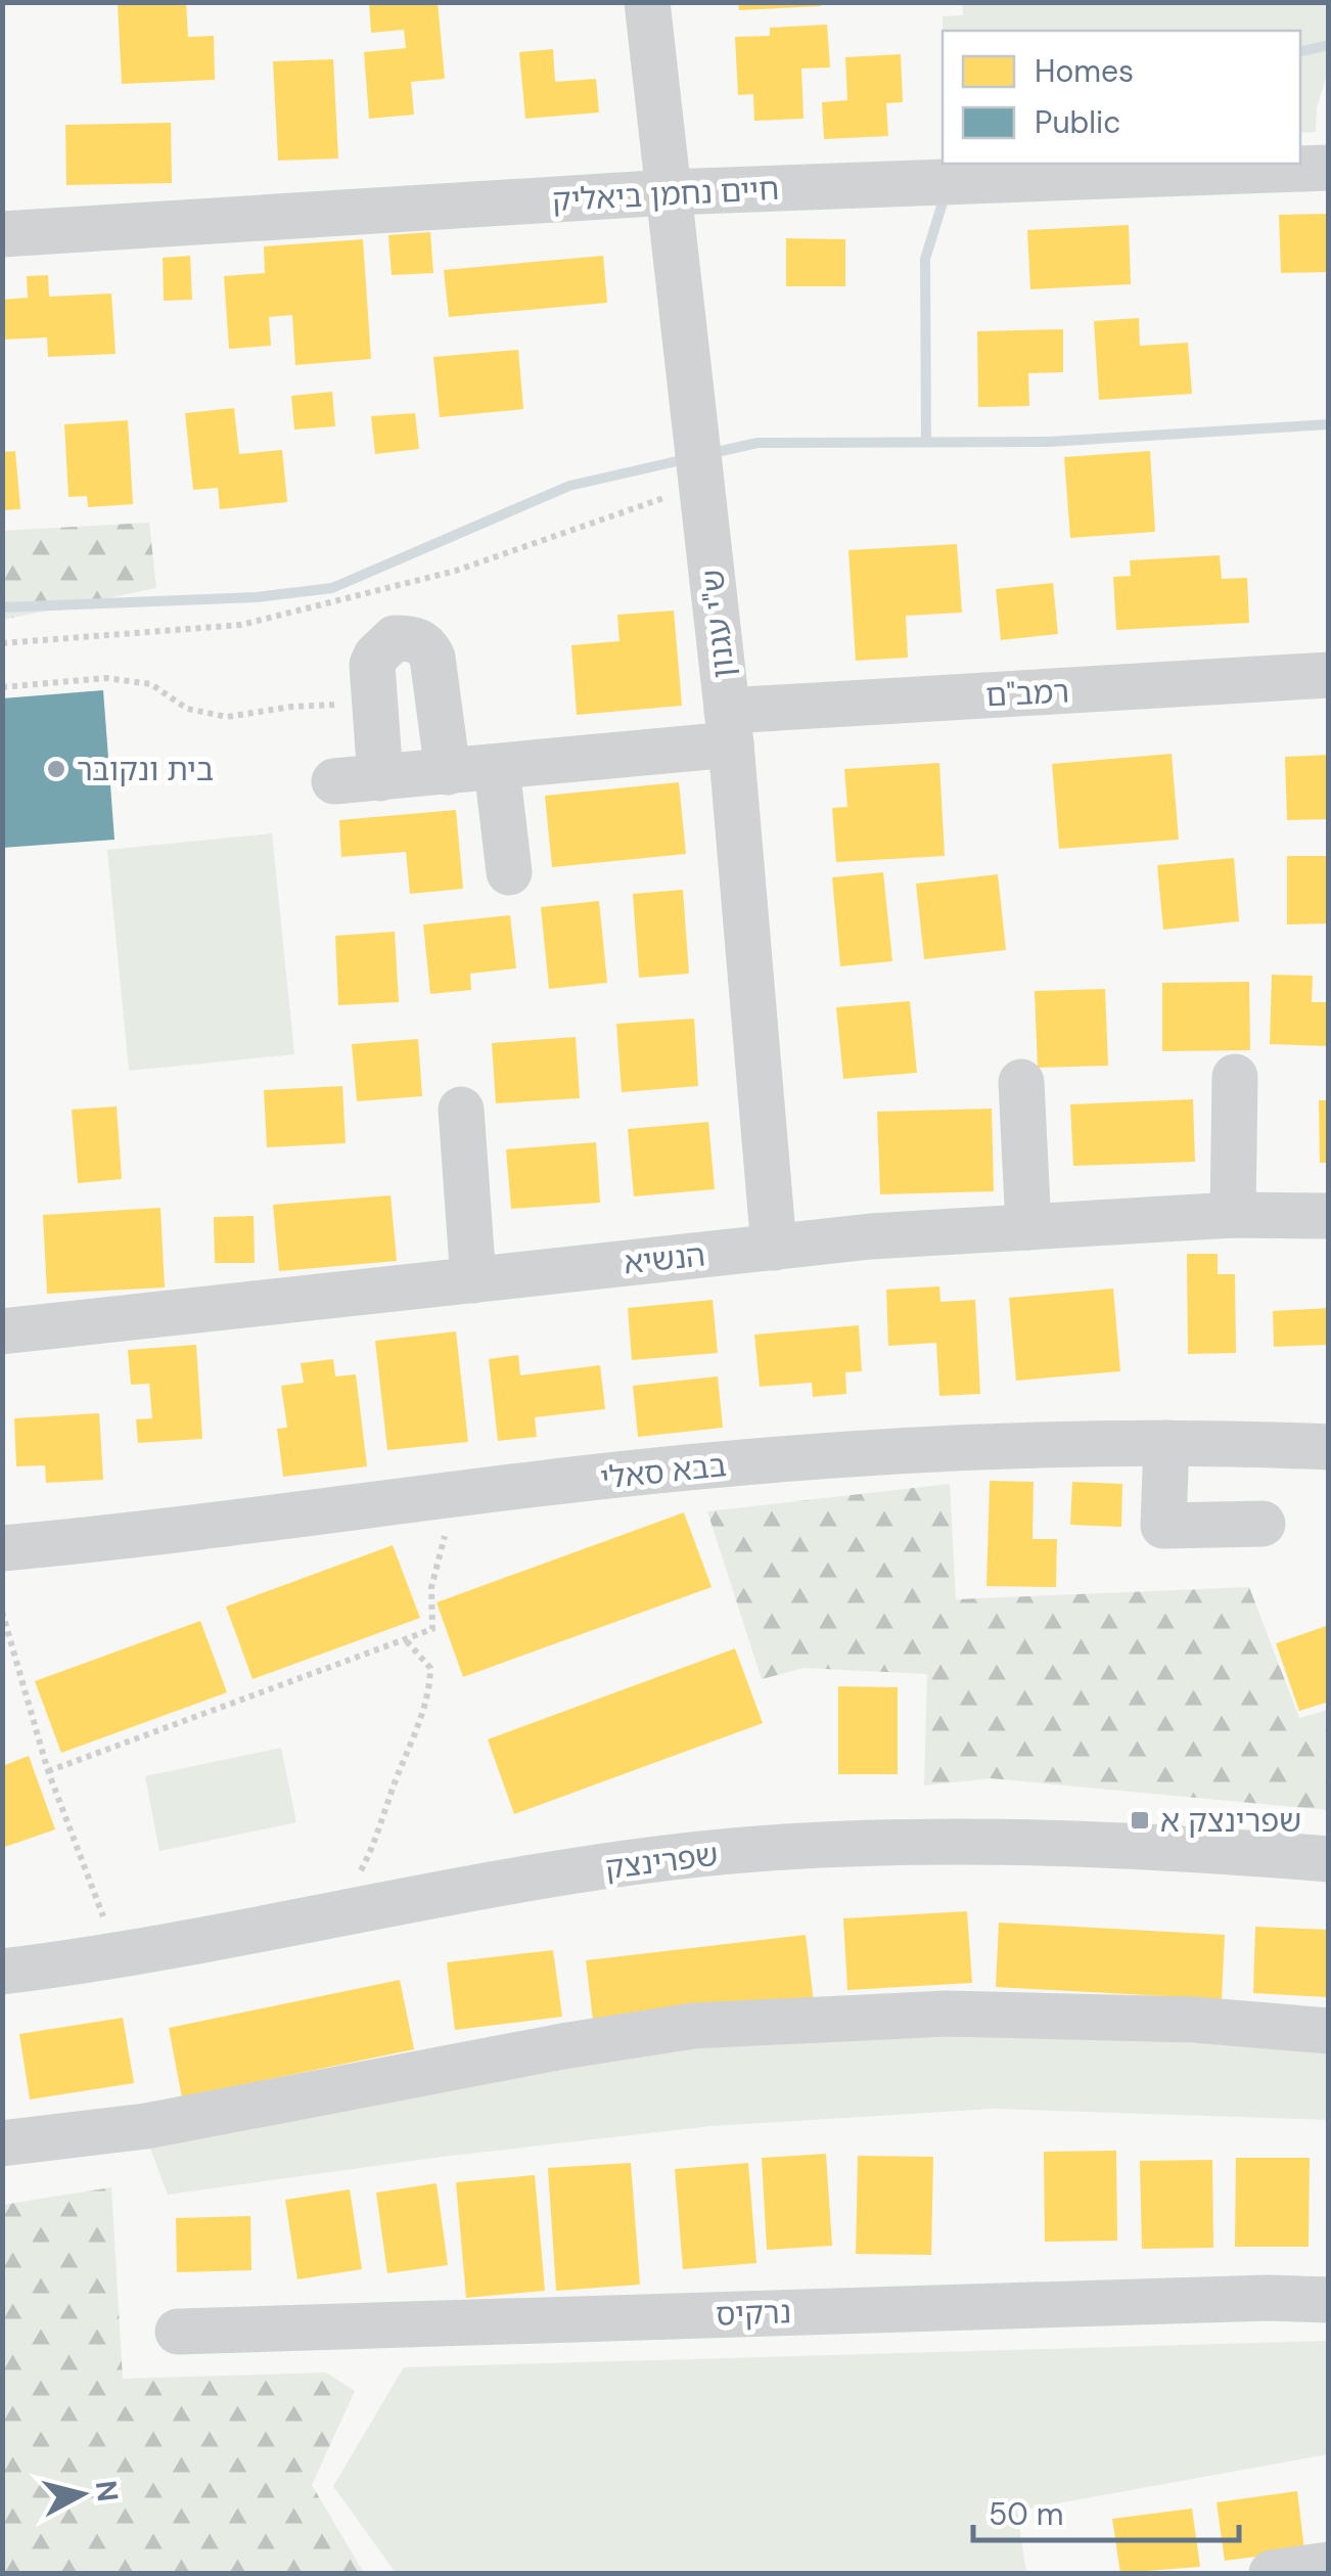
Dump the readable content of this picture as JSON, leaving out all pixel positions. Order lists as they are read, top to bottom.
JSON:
{
  "streets": {
    "street": [
      "חיים נחמן ביאליק",
      "ש\"י עגנון",
      "רמב\"ם",
      "הנשיא",
      "בבא סאלי",
      "שפרינצק",
      "נרקיס"
    ]
  },
  "crossings": [
    ["חיים נחמן ביאליק", "ש\"י עגנון"],
    ["ש\"י עגנון", "רמב\"ם"],
    ["ש\"י עגנון", "הנשיא"]
  ],
  "places": {
    "other": ["בית ונקובר"],
    "transit": ["שפרינצק א"]
  },
  "legend": ["Homes", "Public"],
  "scale_bar": "50 m",
  "north": "right"
}
